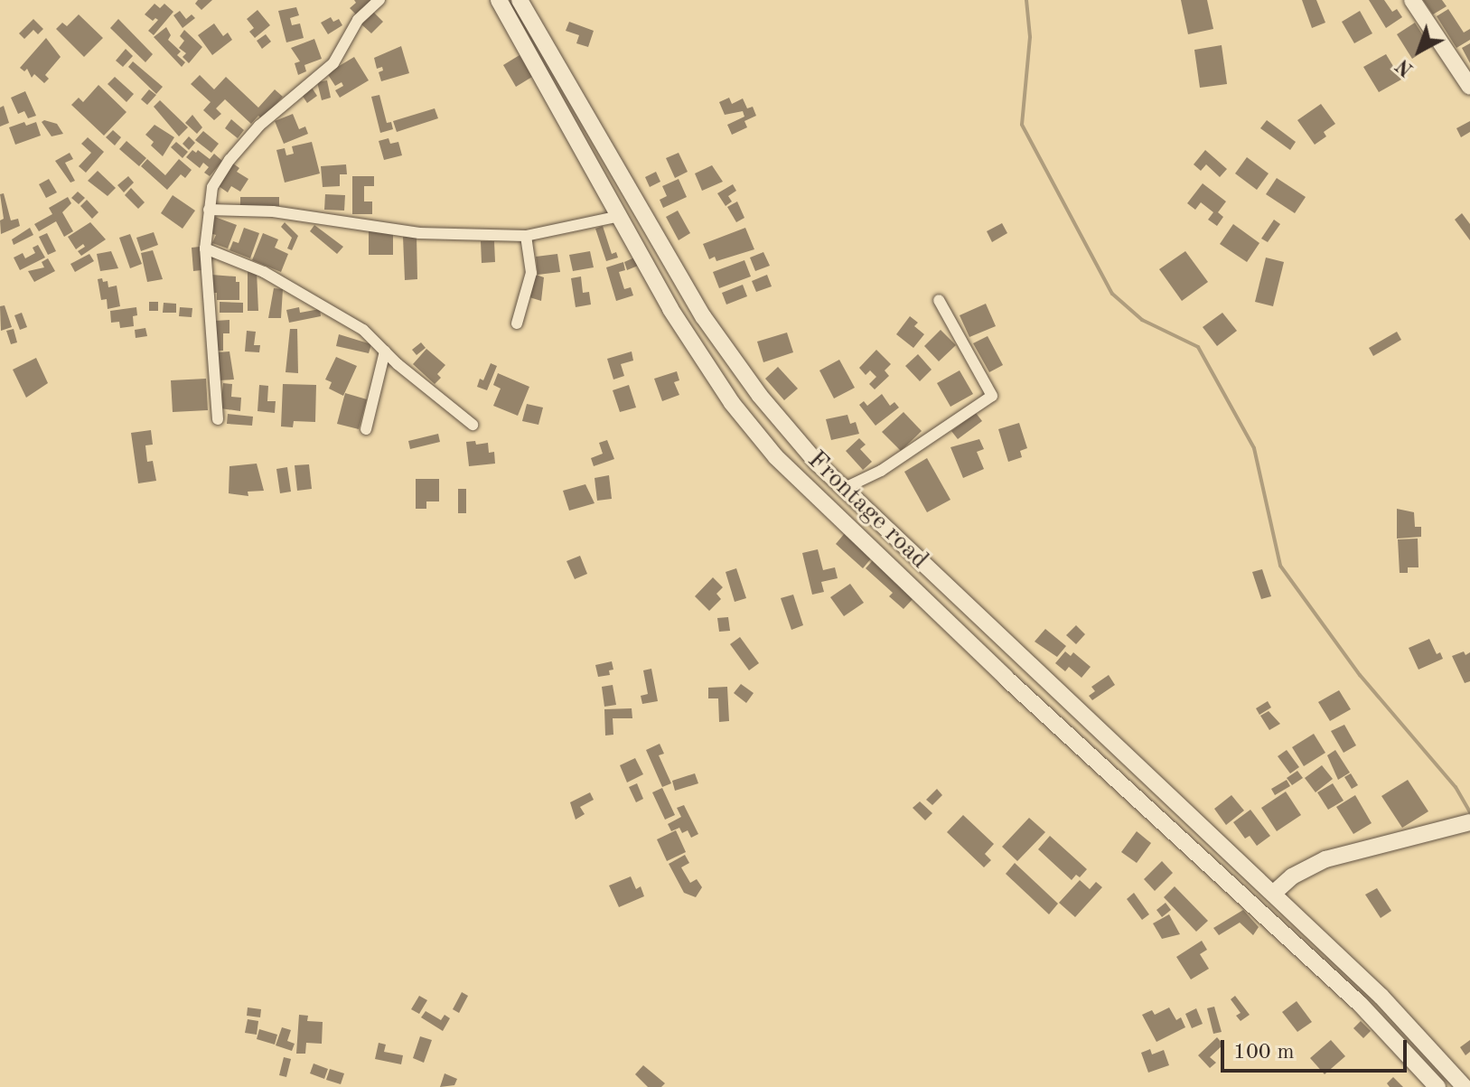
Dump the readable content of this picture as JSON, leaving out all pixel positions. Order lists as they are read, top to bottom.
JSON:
{
  "streets": {
    "main road": ["Frontage road"]
  },
  "scale_bar": "100 m",
  "north": "bottom left"
}
